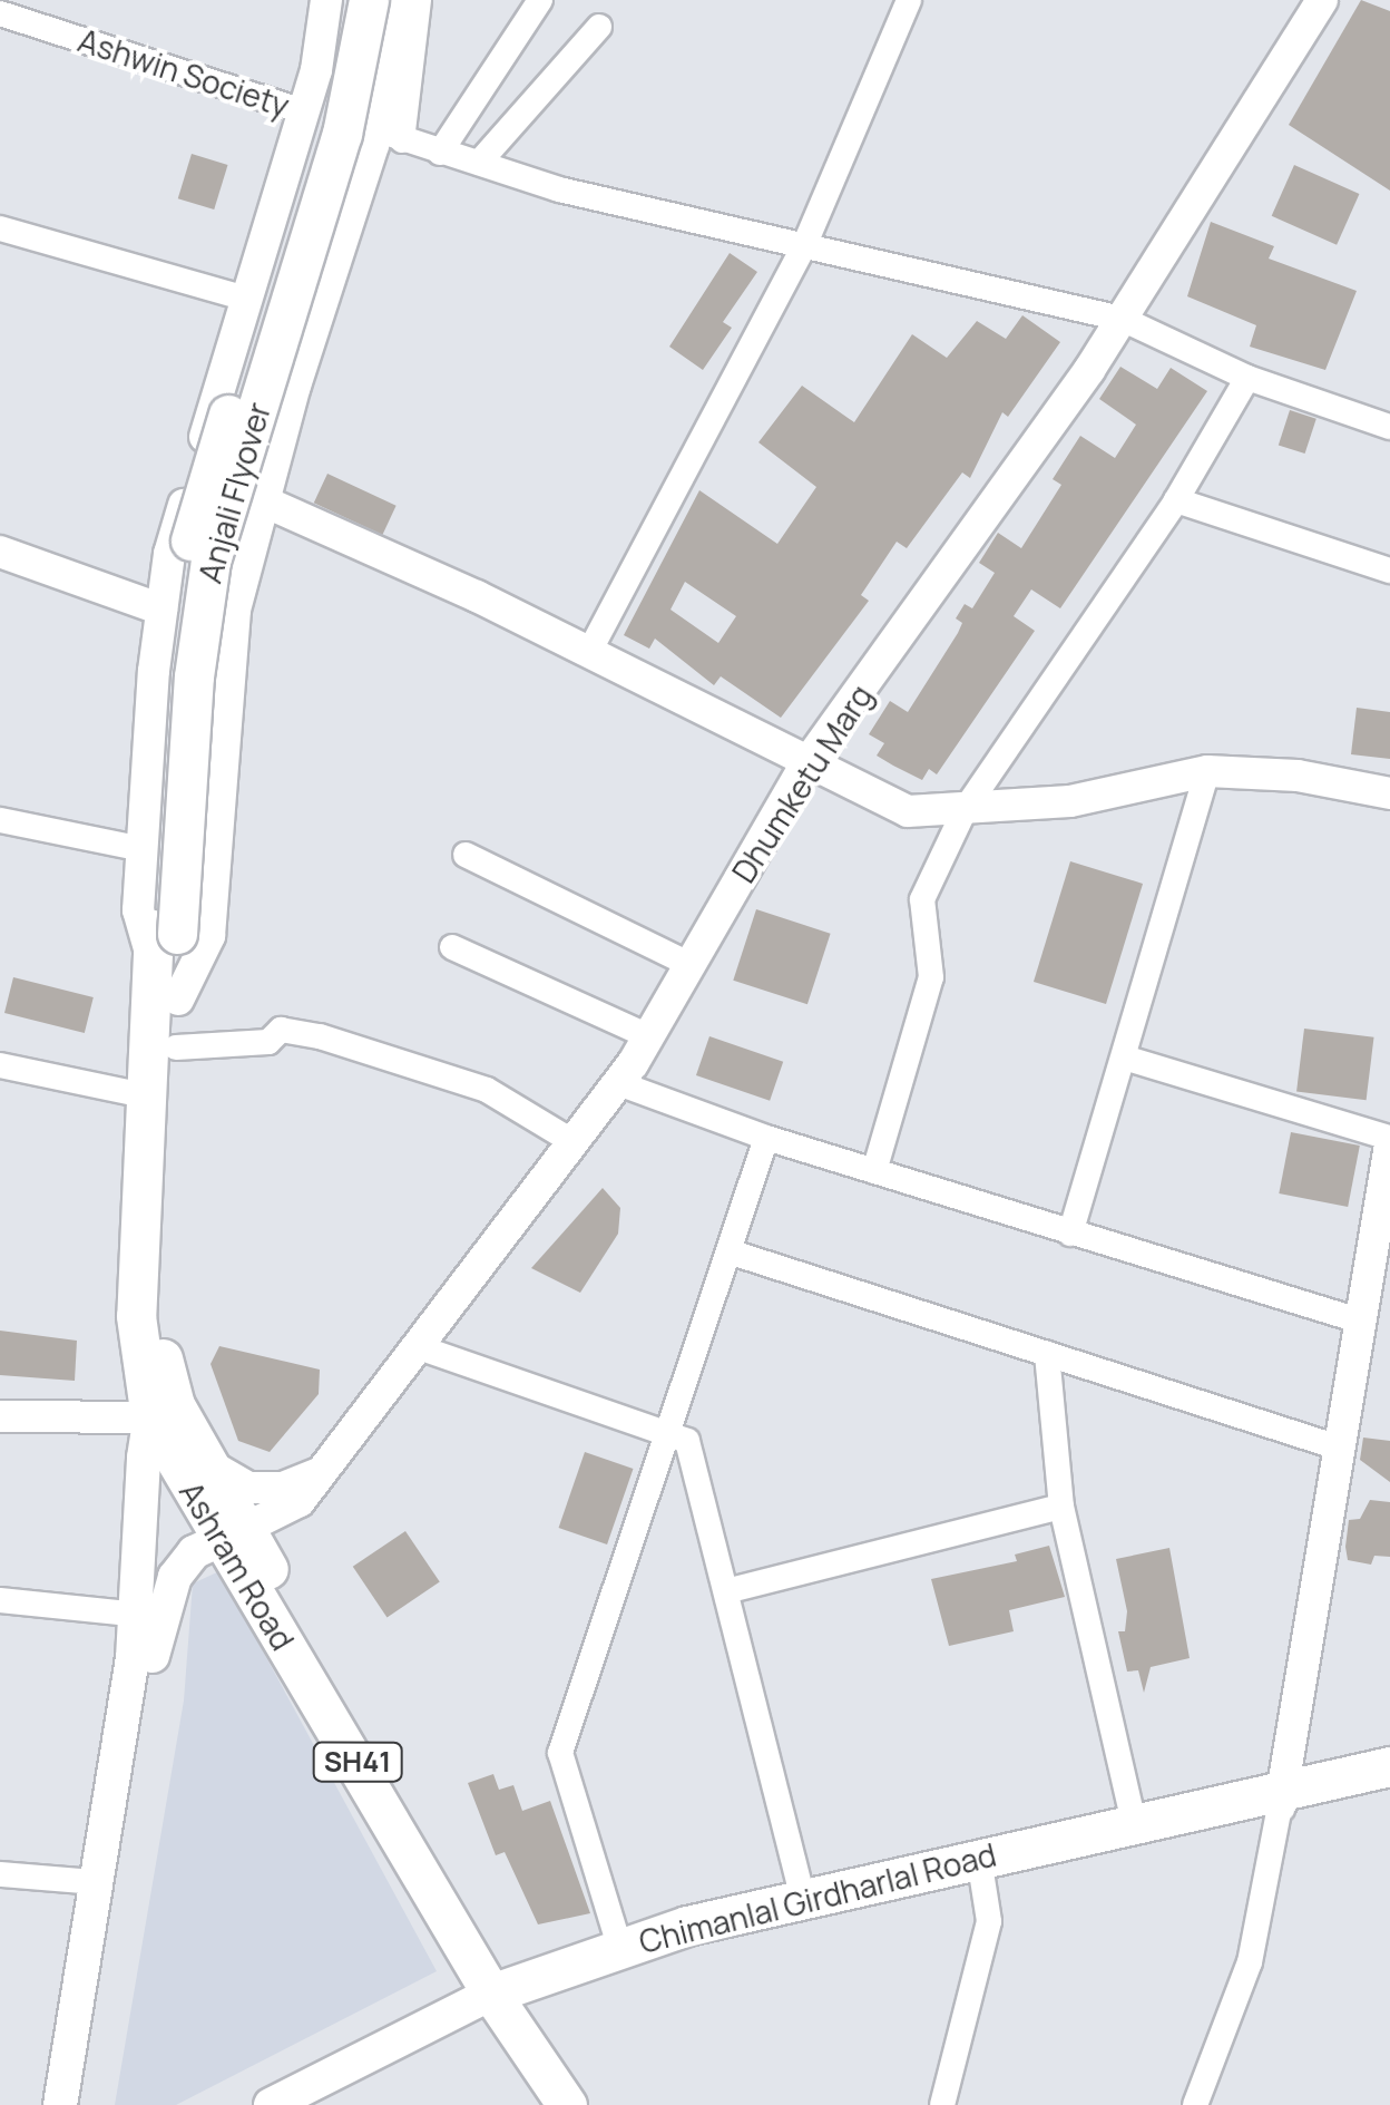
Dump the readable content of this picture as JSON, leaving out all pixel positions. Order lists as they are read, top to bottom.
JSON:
{
  "streets": {
    "main road": ["Anjali Flyover", "Ashram Road", "Chimanlal Girdharlal Road"],
    "street": ["Ashwin Society", "Dhumketu Marg"]
  },
  "crossings": [
    ["Anjali Flyover", "Ashram Road"],
    ["Dhumketu Marg", "Ashram Road"],
    ["Ashram Road", "Chimanlal Girdharlal Road"]
  ]
}
